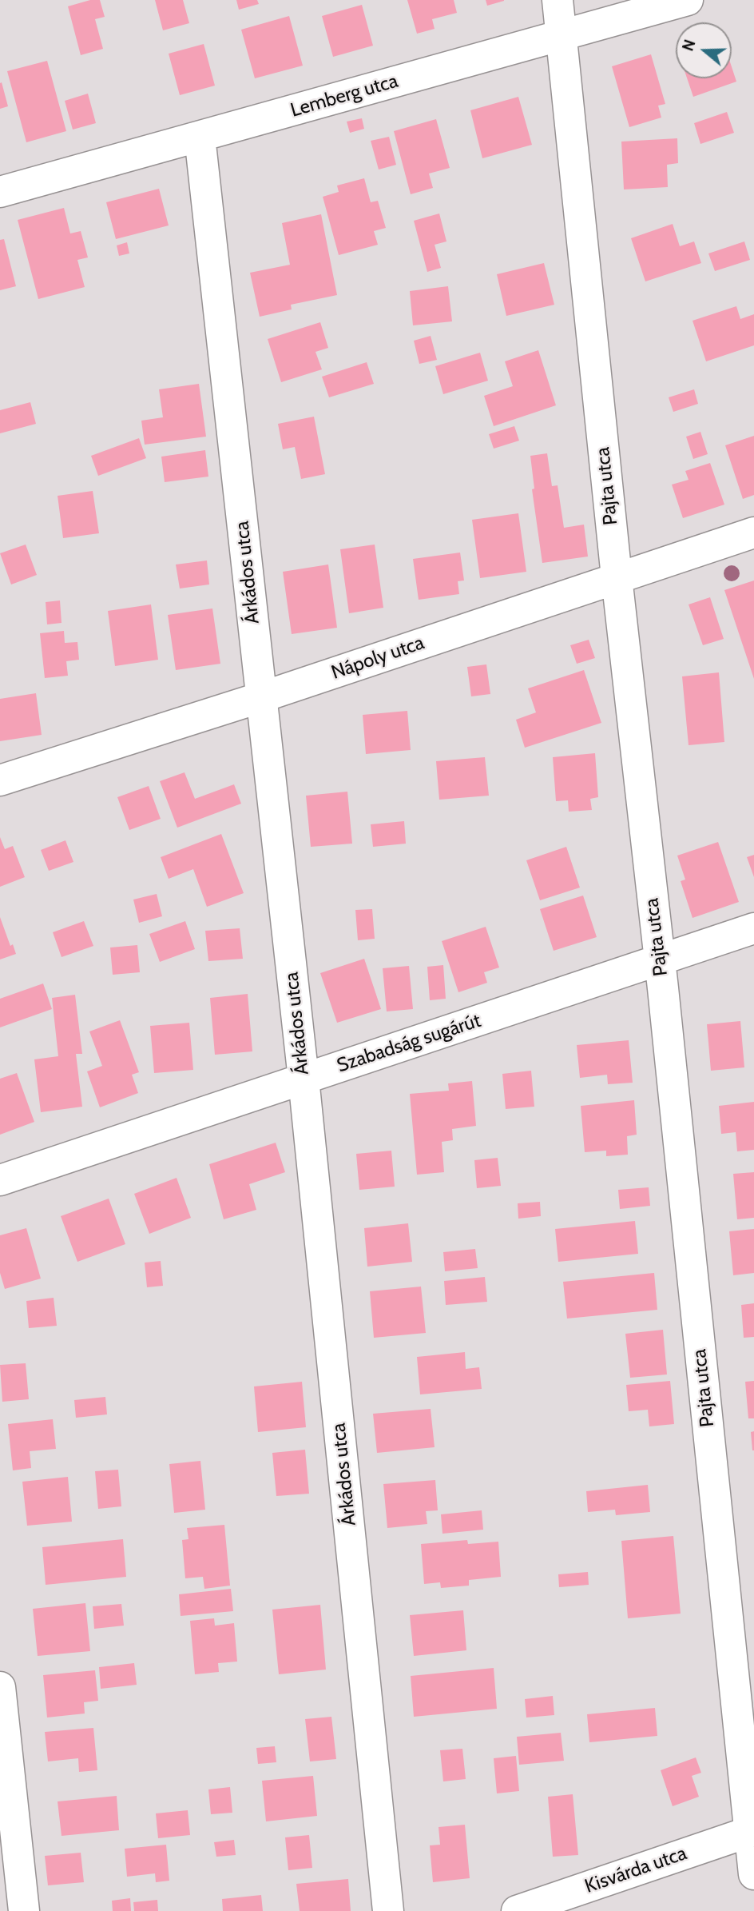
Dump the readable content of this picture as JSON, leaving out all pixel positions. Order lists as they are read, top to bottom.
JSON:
{
  "streets": {
    "street": [
      "Lemberg utca",
      "Pajta utca",
      "Árkádos utca",
      "Nápoly utca",
      "Szabadság sugárút",
      "Kisvárda utca"
    ]
  },
  "crossings": [
    ["Lemberg utca", "Pajta utca"],
    ["Lemberg utca", "Árkádos utca"],
    ["Pajta utca", "Nápoly utca"],
    ["Pajta utca", "Szabadság sugárút"],
    ["Pajta utca", "Kisvárda utca"],
    ["Árkádos utca", "Nápoly utca"],
    ["Árkádos utca", "Szabadság sugárút"]
  ],
  "north": "left"
}
